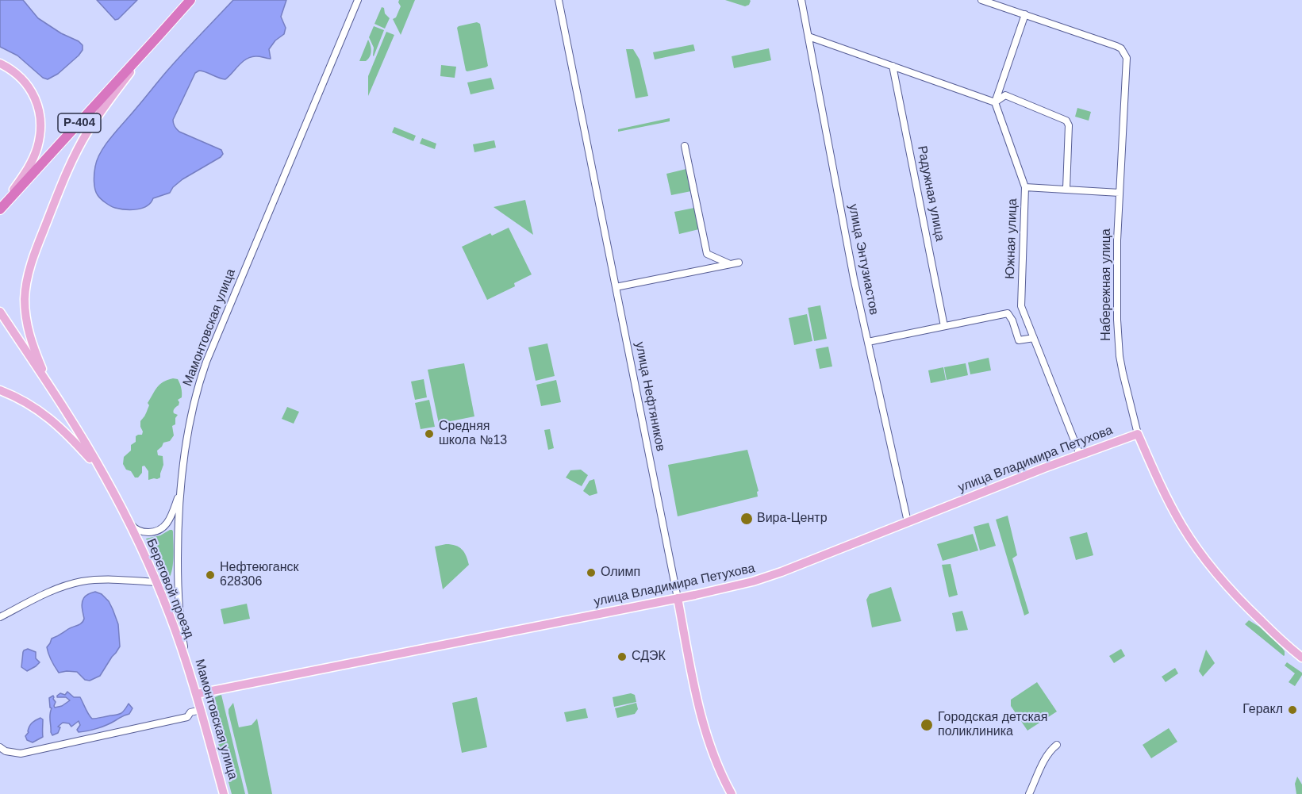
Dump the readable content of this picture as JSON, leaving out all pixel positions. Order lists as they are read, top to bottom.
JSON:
{
  "streets": {
    "highway": ["Р-404"],
    "main road": [
      "Набережная улица",
      "Мамонтовская улица",
      "улица Нефтяников",
      "улица Владимира Петухова",
      "Береговой проезд"
    ],
    "street": ["Радужная улица", "Южная улица", "улица Энтузиастов"]
  },
  "crossings": [
    ["Южная улица", "улица Владимира Петухова"],
    ["улица Энтузиастов", "улица Владимира Петухова"],
    ["Набережная улица", "улица Владимира Петухова"],
    ["Мамонтовская улица", "улица Владимира Петухова"],
    ["Мамонтовская улица", "Береговой проезд"],
    ["улица Нефтяников", "улица Владимира Петухова"]
  ],
  "places": [
    "Средняя школа №13",
    "Вира-Центр",
    "Олимп",
    "Нефтеюганск 628306",
    "СДЭК",
    "Геракл",
    "Городская детская поликлиника"
  ]
}
